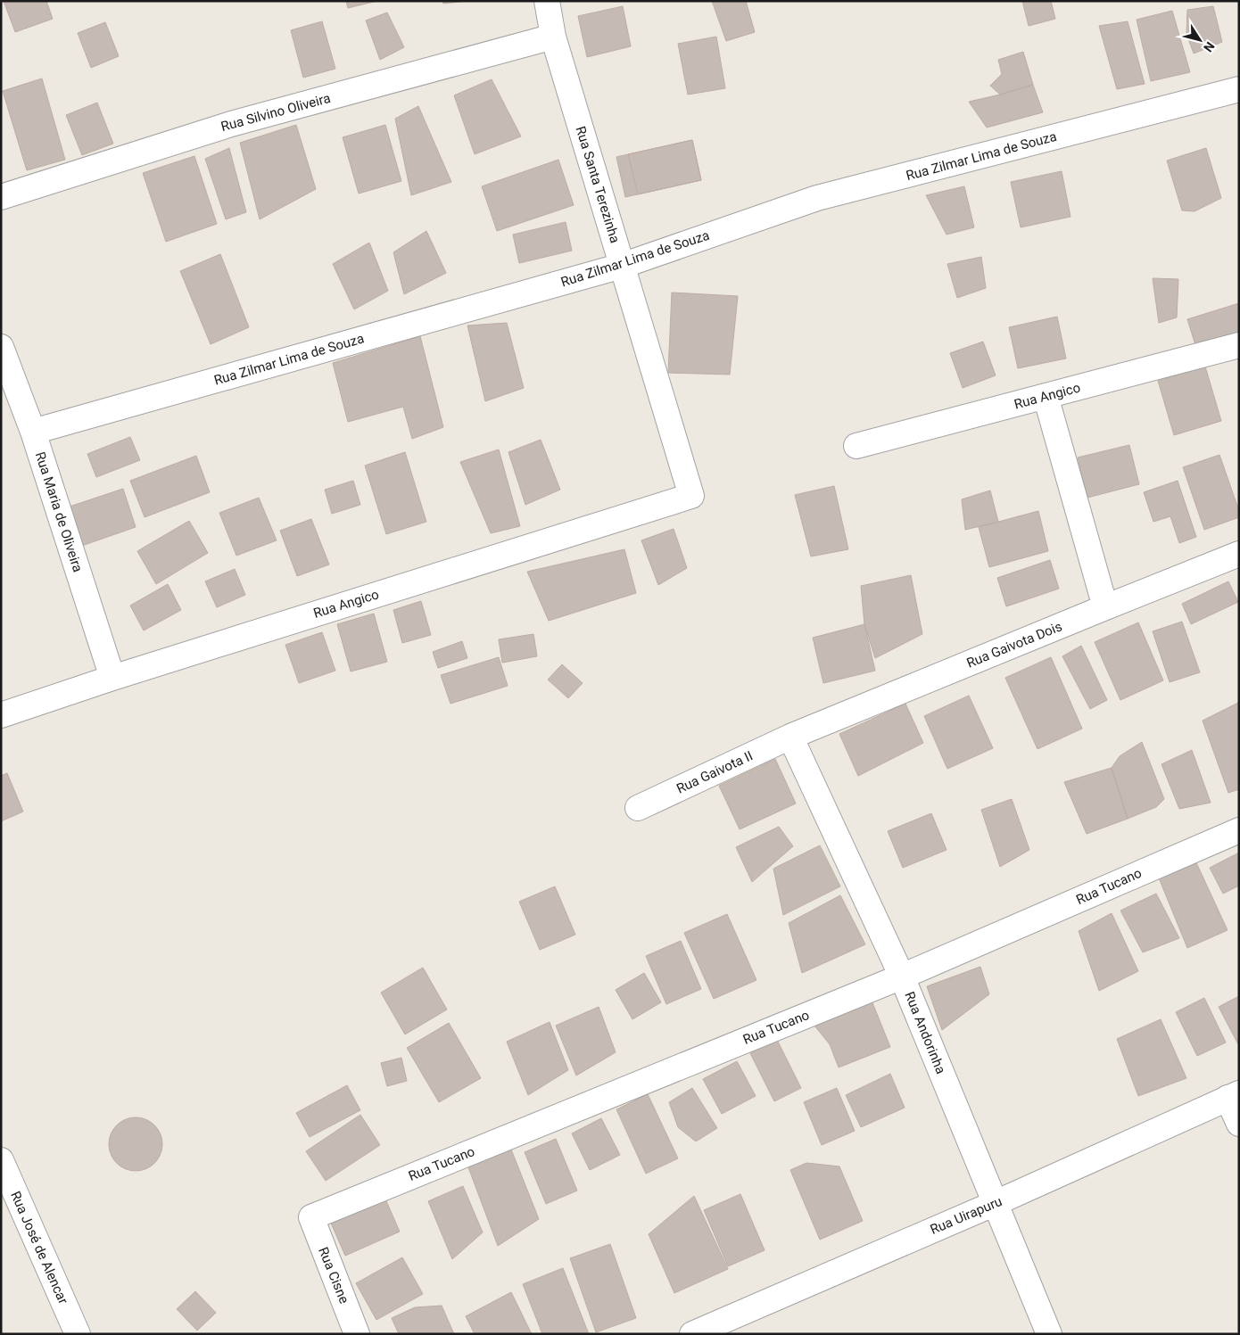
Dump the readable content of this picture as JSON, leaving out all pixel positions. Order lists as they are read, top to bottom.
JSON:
{
  "streets": {
    "street": [
      "Rua Silvino Oliveira",
      "Rua Zilmar Lima de Souza",
      "Rua Santa Terezinha",
      "Rua Angico",
      "Rua Maria de Oliveira",
      "Rua Gaivota Dois",
      "Rua Gaivota II",
      "Rua Tucano",
      "Rua Andorinha",
      "Rua Uirapuru",
      "Rua José de Alencar",
      "Rua Cisne"
    ]
  },
  "crossings": [
    ["Rua Silvino Oliveira", "Rua Santa Terezinha"],
    ["Rua Zilmar Lima de Souza", "Rua Santa Terezinha"],
    ["Rua Zilmar Lima de Souza", "Rua Maria de Oliveira"],
    ["Rua Santa Terezinha", "Rua Angico"],
    ["Rua Angico", "Rua Maria de Oliveira"],
    ["Rua Gaivota Dois", "Rua Gaivota II"],
    ["Rua Gaivota Dois", "Rua Andorinha"],
    ["Rua Gaivota II", "Rua Andorinha"],
    ["Rua Tucano", "Rua Andorinha"],
    ["Rua Tucano", "Rua Cisne"],
    ["Rua Andorinha", "Rua Uirapuru"]
  ],
  "north": "bottom right"
}
